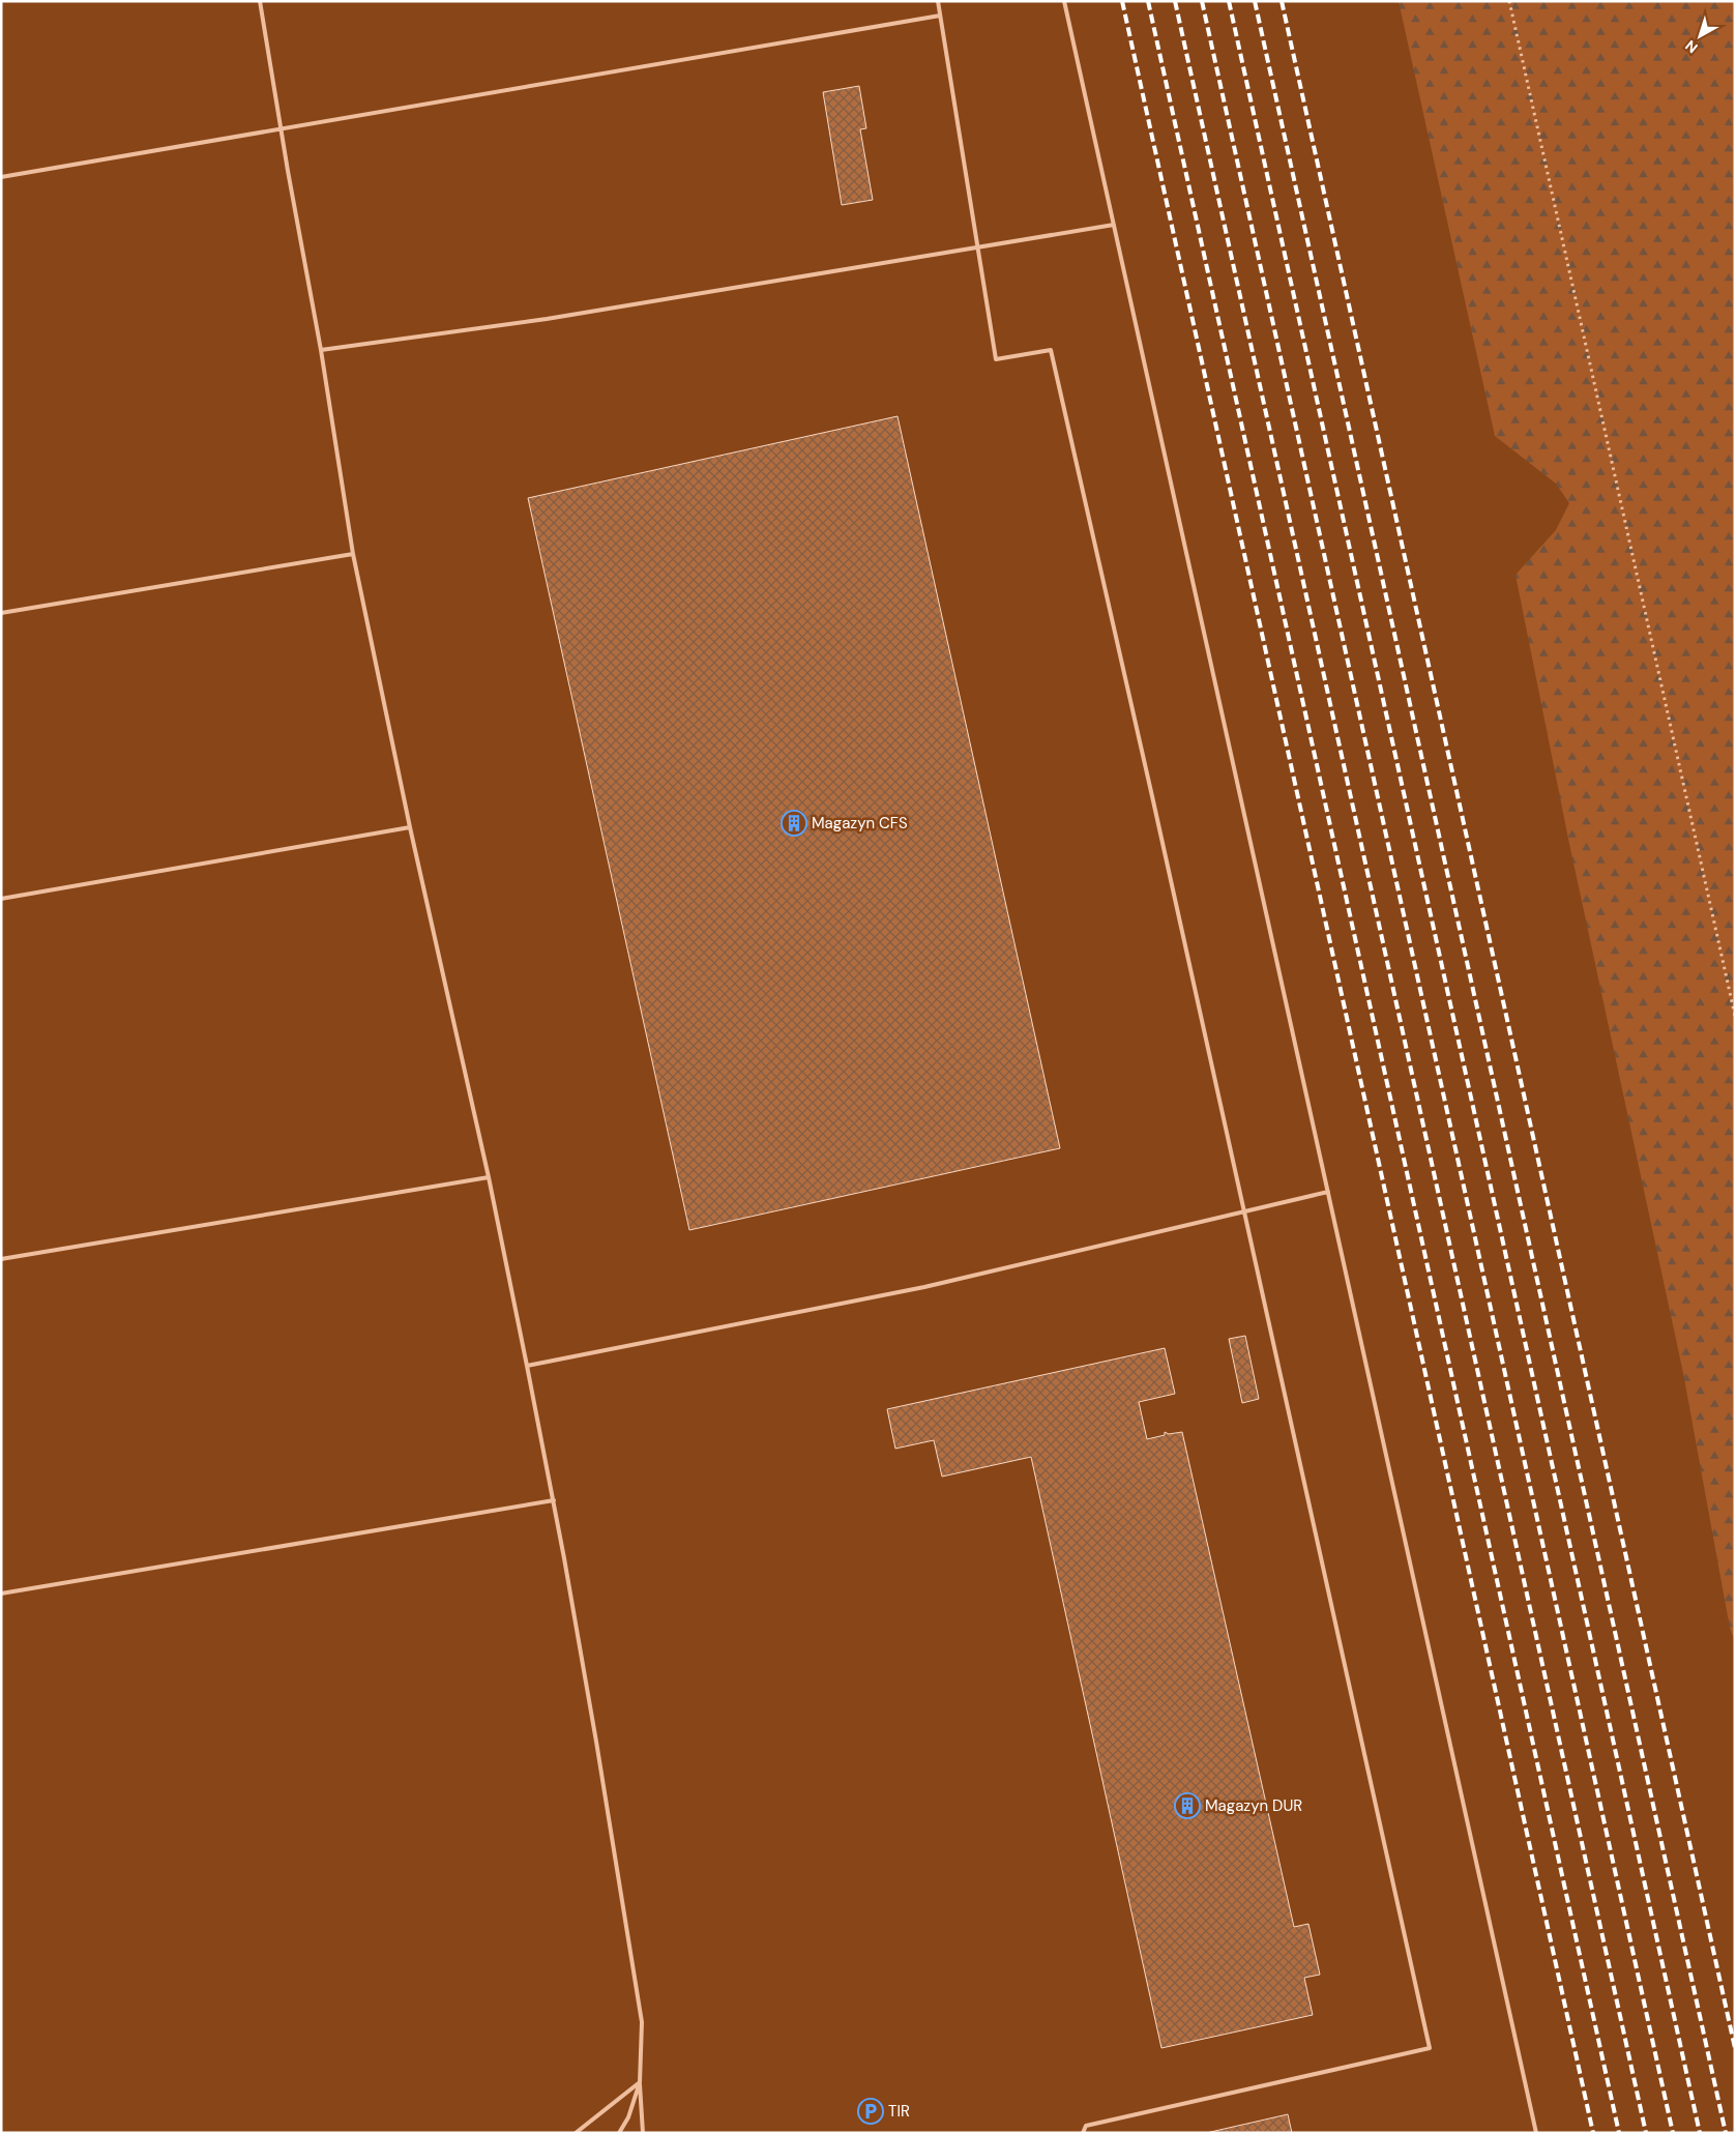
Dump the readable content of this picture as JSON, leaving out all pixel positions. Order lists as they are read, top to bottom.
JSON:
{
  "places": {
    "building": ["Magazyn CFS", "Magazyn DUR"],
    "parking": ["TIR"]
  },
  "north": "bottom left"
}
